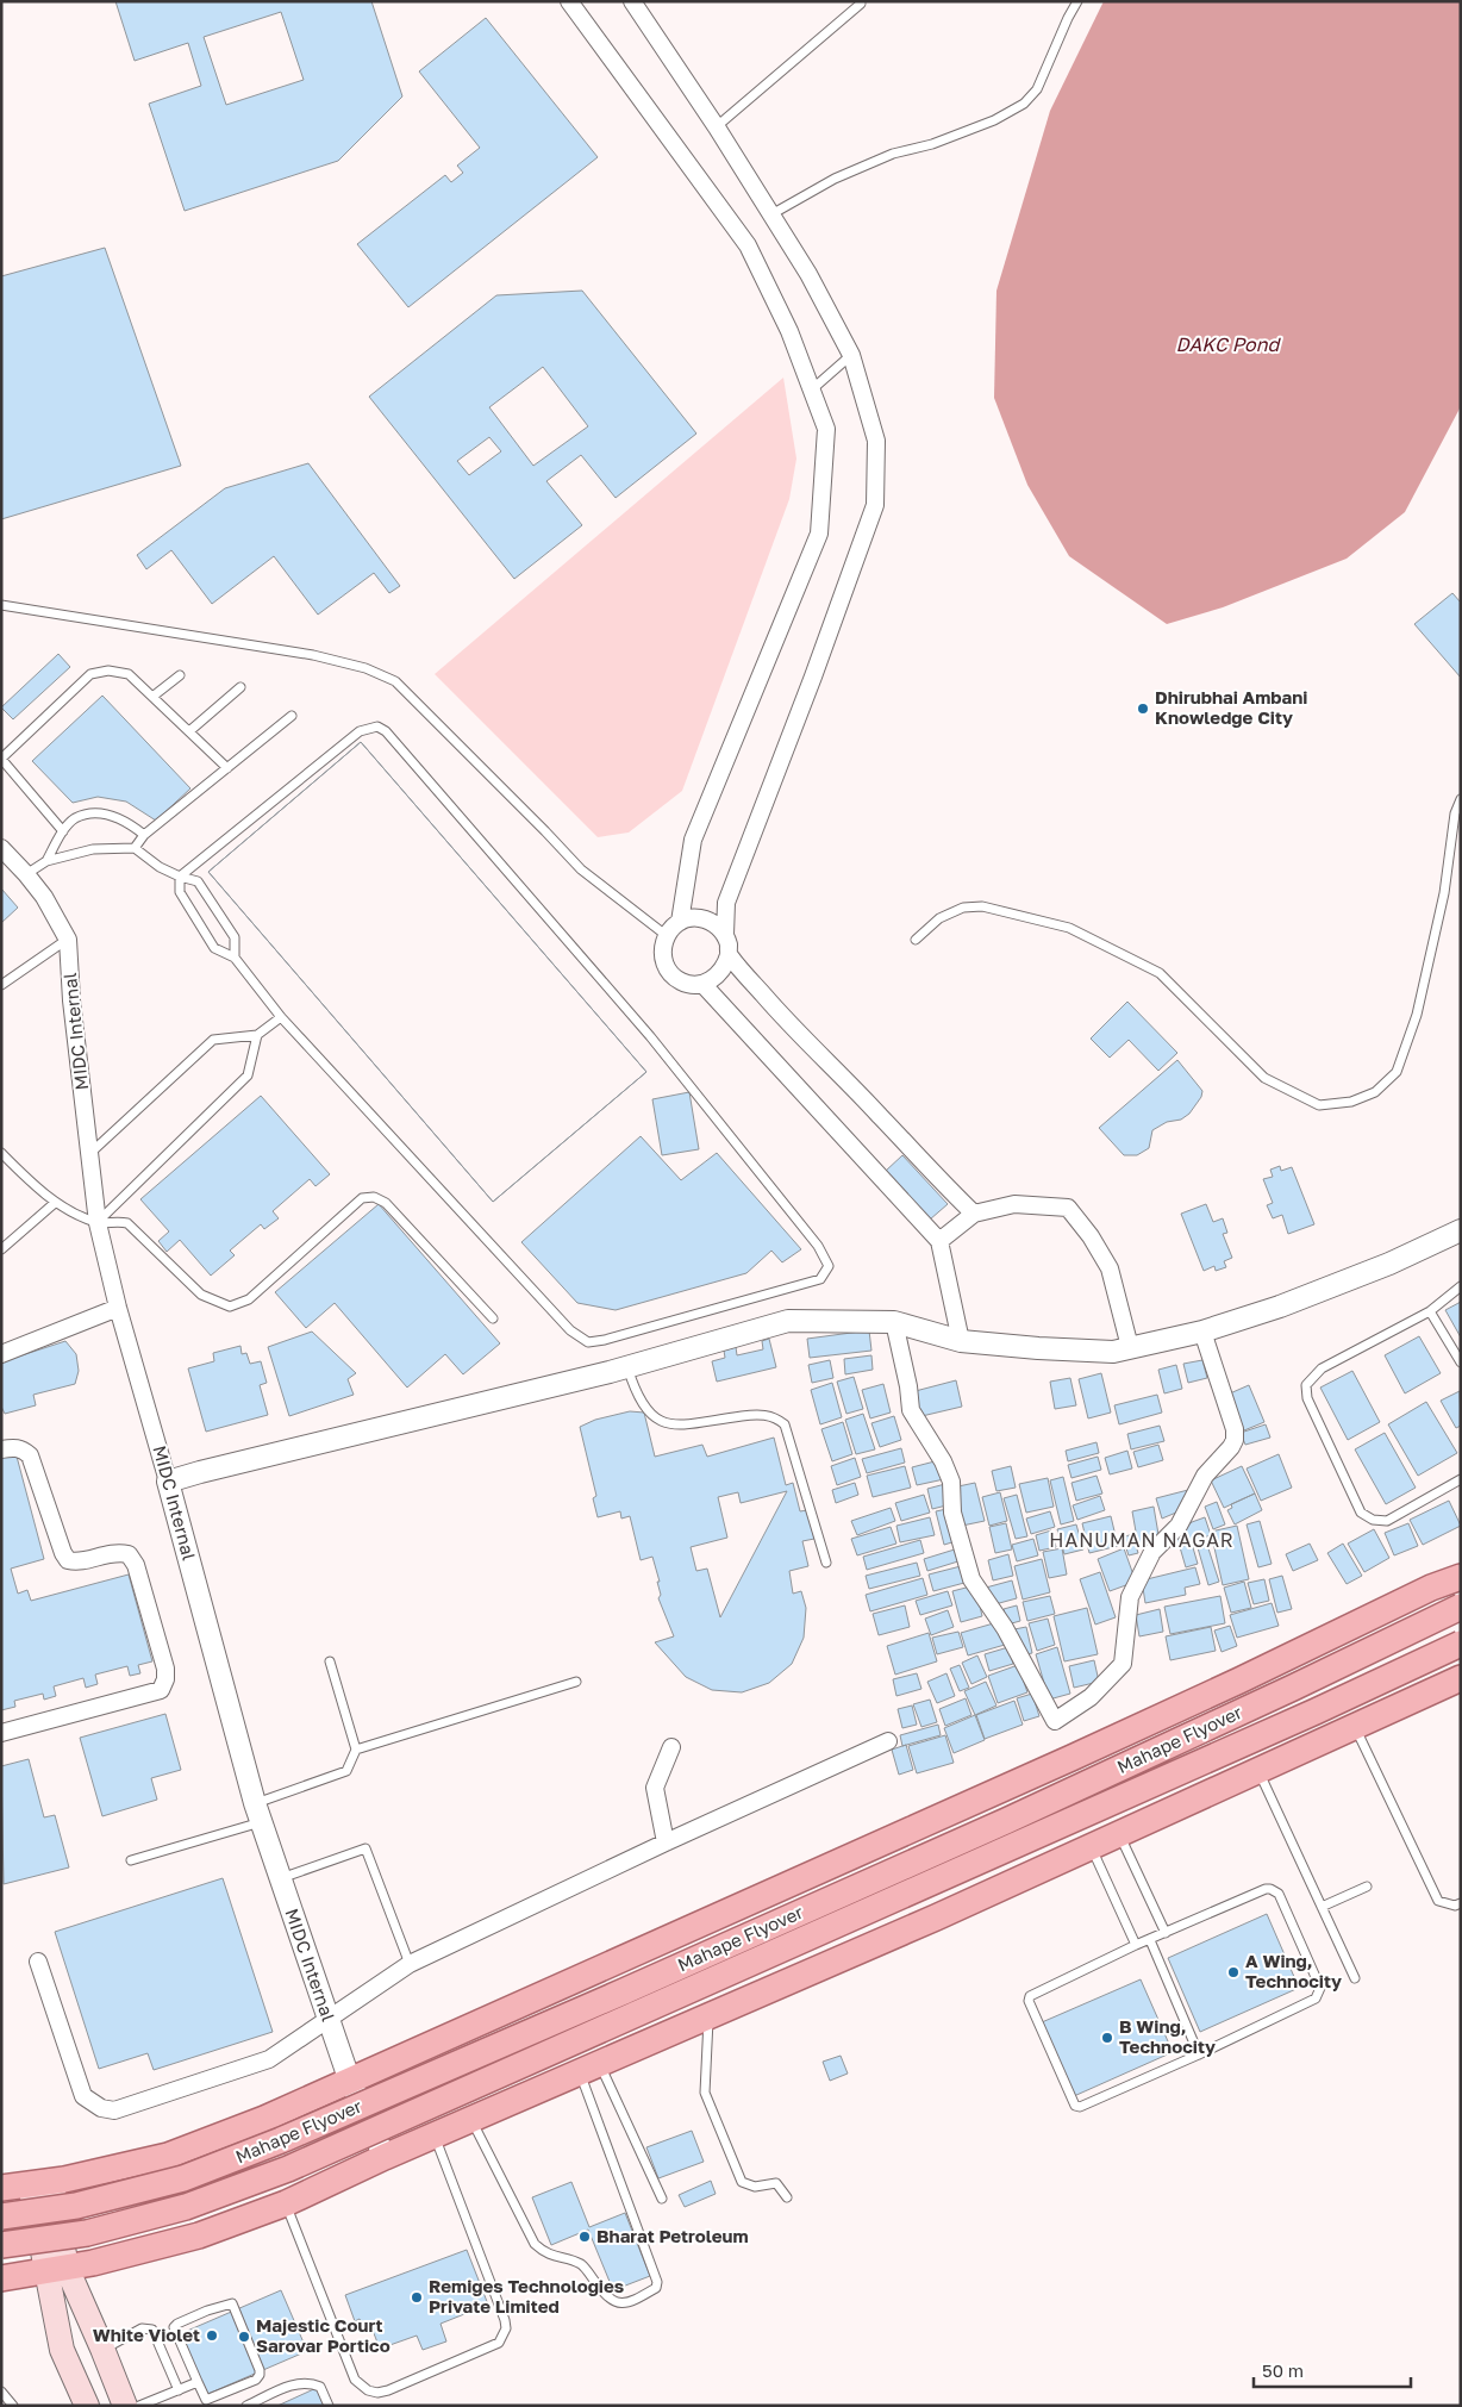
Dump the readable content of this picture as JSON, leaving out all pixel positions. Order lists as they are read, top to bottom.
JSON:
{
  "streets": {
    "main road": ["Mahape Flyover"],
    "street": ["MIDC Internal"]
  },
  "districts": ["HANUMAN NAGAR"],
  "water": ["DAKC Pond"],
  "places": [
    "Dhirubhai Ambani Knowledge City",
    "A Wing, Technocity",
    "B Wing, Technocity",
    "Bharat Petroleum",
    "Remiges Technologies Private Limited",
    "White Violet",
    "Majestic Court Sarovar Portico"
  ],
  "scale_bar": "50 m"
}
